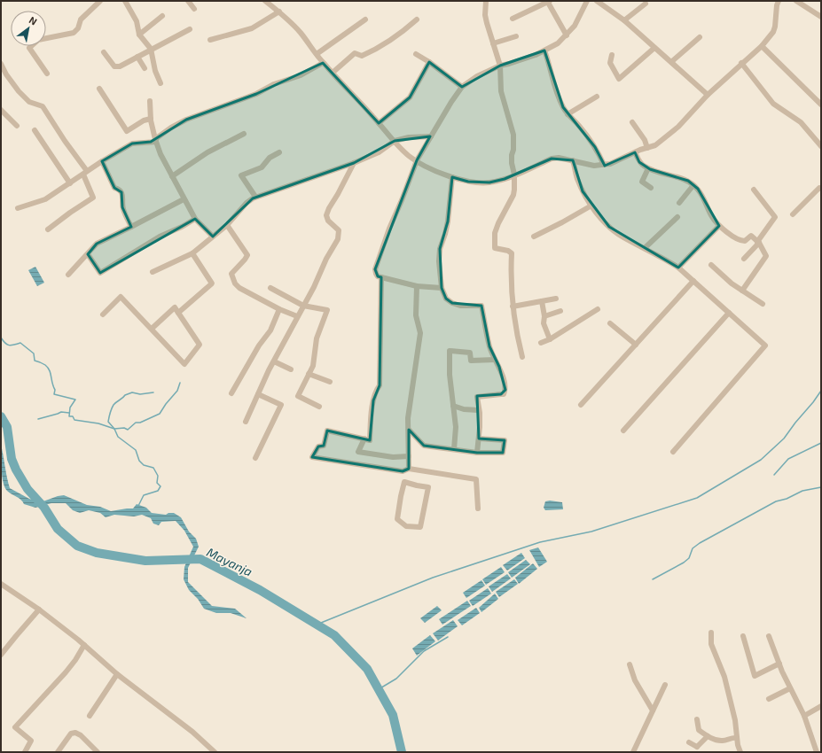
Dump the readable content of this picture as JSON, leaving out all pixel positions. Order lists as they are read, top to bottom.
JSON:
{
  "water": ["Mayanja"],
  "north": "top right"
}
